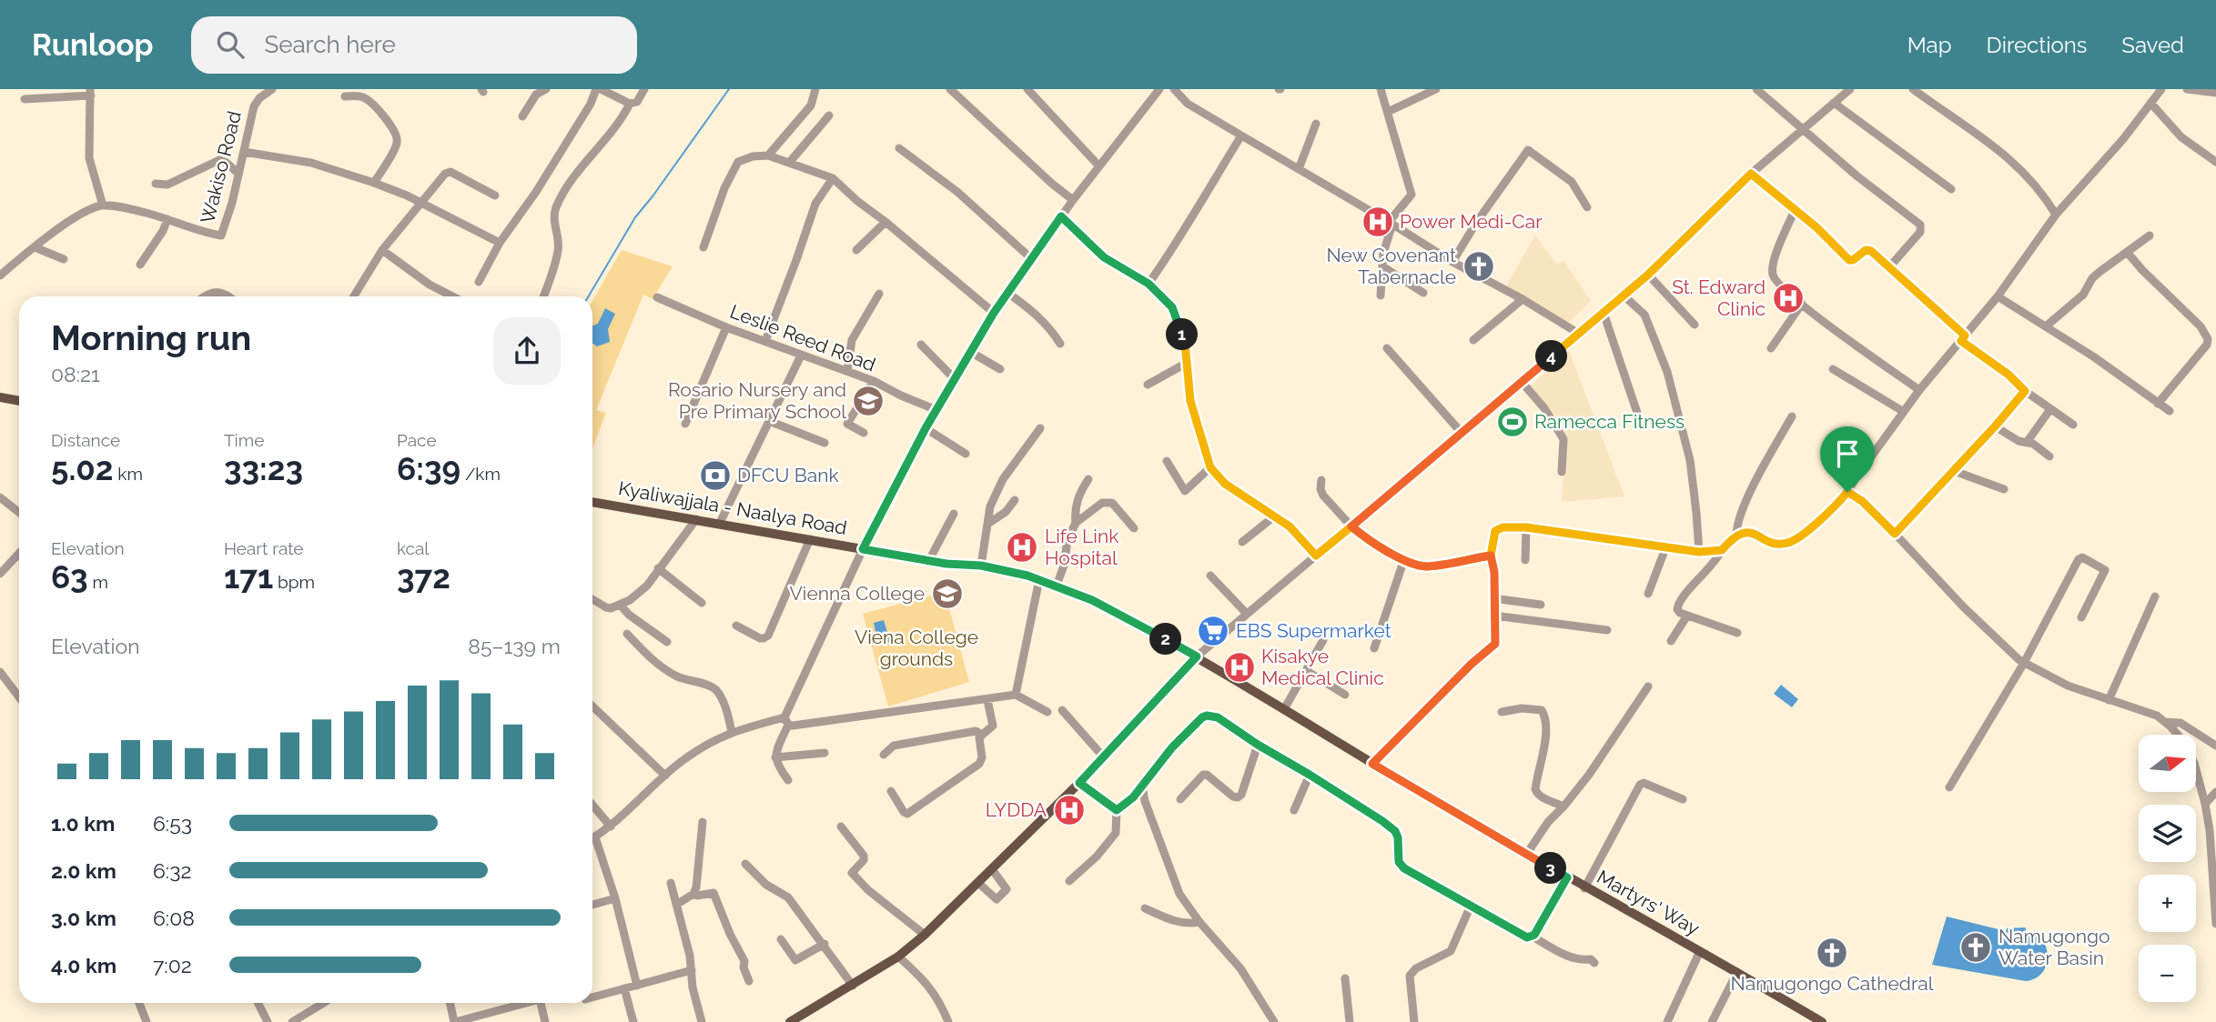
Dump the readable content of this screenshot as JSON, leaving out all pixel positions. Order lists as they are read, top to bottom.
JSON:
{
  "streets": {
    "main road": ["Kyaliwajjala - Naalya Road", "Martyrs' Way"],
    "street": ["Wakiso Road", "Leslie Reed Road"]
  },
  "crossings": [
    ["Kyaliwajjala - Naalya Road", "Martyrs' Way"]
  ],
  "parks": ["Viena College grounds"],
  "places": {
    "hospital": [
      "Power Medi-Car",
      "St. Edward Clinic",
      "Life Link Hospital",
      "Kisakye Medical Clinic",
      "LYDDA"
    ],
    "church": ["New Covenant Tabernacle", "Namugongo Water Basin", "Namugongo Cathedral"],
    "school or university": ["Rosario Nursery and Pre Primary School", "Vienna College"],
    "sports": ["Ramecca Fitness"],
    "bank": ["DFCU Bank"],
    "supermarket": ["EBS Supermarket"]
  },
  "north": "right",
  "page": {
    "header": "Runloop",
    "search": "Search here",
    "nav": ["Map", "Directions", "Saved"],
    "heading": ["Morning run", "08:21"],
    "pins": [
      "1",
      "4",
      "2",
      "3"
    ],
    "stats": [
      ["Distance", "5.02 km"],
      ["Time", "33:23"],
      ["Pace", "6:39 /km"],
      ["Elevation", "63 m"],
      ["Heart rate", "171 bpm"],
      ["kcal", "372"]
    ],
    "chart": ["Elevation", "85–139 m"],
    "map_buttons": ["+", "−"],
    "list": [
      {
        "name": "1.0 km",
        "note": "6:53"
      },
      {
        "name": "2.0 km",
        "note": "6:32"
      },
      {
        "name": "3.0 km",
        "note": "6:08"
      },
      {
        "name": "4.0 km",
        "note": "7:02"
      }
    ]
  }
}
